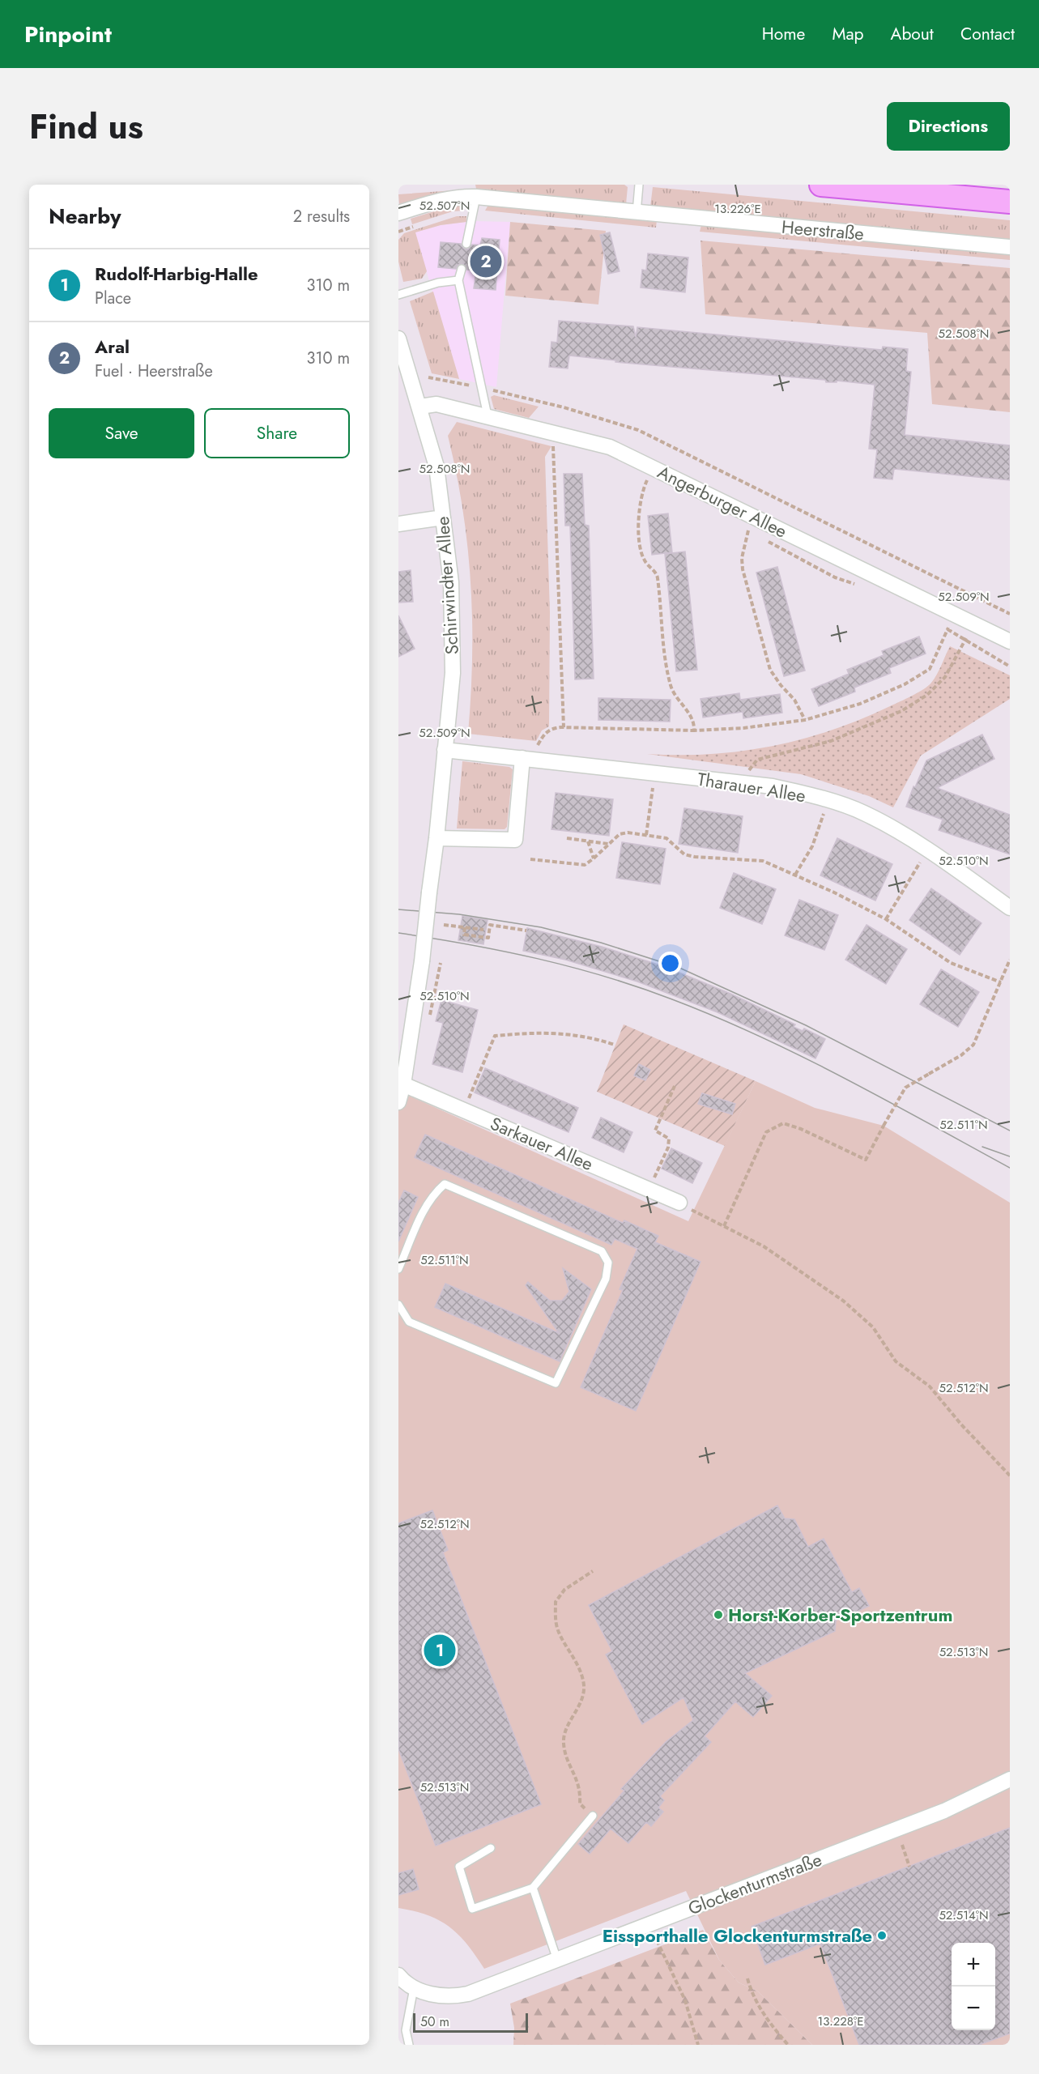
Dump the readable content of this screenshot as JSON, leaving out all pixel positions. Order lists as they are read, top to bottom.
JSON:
{
  "streets": {
    "street": [
      "Heerstraße",
      "Angerburger Allee",
      "Schirwindter Allee",
      "Tharauer Allee",
      "Sarkauer Allee",
      "Glockenturmstraße"
    ]
  },
  "crossings": [
    ["Angerburger Allee", "Schirwindter Allee"],
    ["Schirwindter Allee", "Tharauer Allee"],
    ["Schirwindter Allee", "Sarkauer Allee"]
  ],
  "places": ["Horst-Korber-Sportzentrum", "Eissporthalle Glockenturmstraße"],
  "scale_bar": "50 m",
  "page": {
    "header": "Pinpoint",
    "nav": [
      "Home",
      "Map",
      "About",
      "Contact"
    ],
    "title": "Find us",
    "buttons": [
      "Directions",
      ["Save", "Share"]
    ],
    "heading": ["Nearby", "2 results"],
    "pins": ["2", "1"],
    "list": [
      {
        "mark": "1",
        "name": "Rudolf-Harbig-Halle",
        "note": "Place",
        "value": "310 m"
      },
      {
        "mark": "2",
        "name": "Aral",
        "note": "Fuel · Heerstraße",
        "value": "310 m"
      }
    ],
    "map_buttons": ["+", "−"],
    "scale": "50 m"
  },
  "coordinates": [
    "52.507°N",
    "13.226°E",
    "52.508°N",
    "52.509°N",
    "52.510°N",
    "52.511°N",
    "52.512°N",
    "52.513°N",
    "52.514°N",
    "13.228°E"
  ]
}
